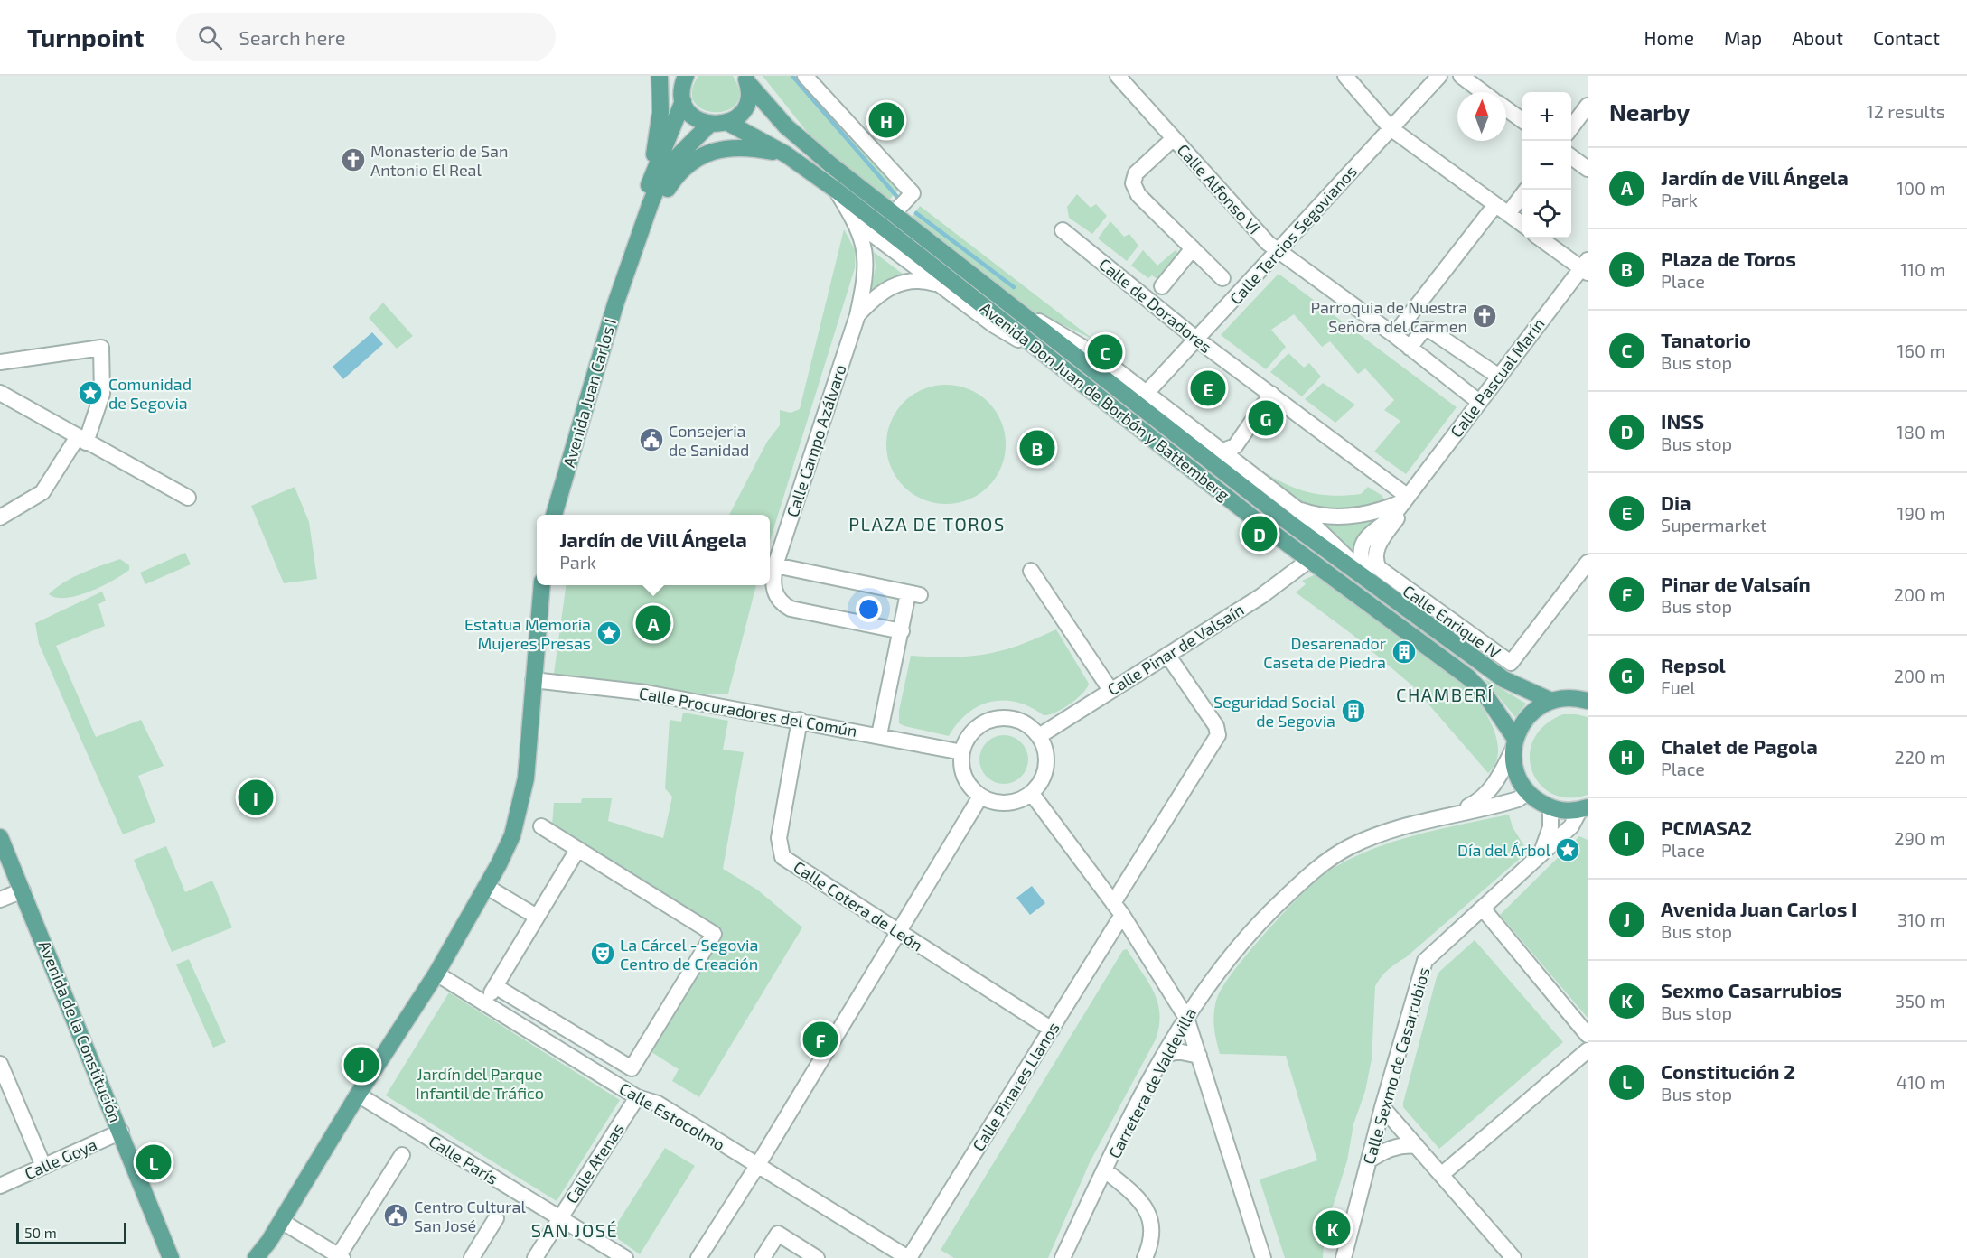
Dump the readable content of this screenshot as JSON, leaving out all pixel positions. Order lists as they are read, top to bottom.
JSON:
{
  "streets": {
    "main road": ["Avenida Juan Carlos I", "Avenida Don Juan de Borbón y Battemberg", "Avenida de la Constitución"],
    "street": [
      "Calle Alfonso VI",
      "Calle Tercios Segovianos",
      "Calle de Doradores",
      "Calle Pascual Marín",
      "Calle Campo Azálvaro",
      "Calle Enrique IV",
      "Calle Pinar de Valsaín",
      "Calle Procuradores del Común",
      "Calle Cotera de León",
      "Calle Sexmo de Casarrubios",
      "Carretera de Valdevilla",
      "Calle Pinares Llanos",
      "Calle Estocolmo",
      "Calle Goya",
      "Calle París",
      "Calle Atenas"
    ]
  },
  "crossings": [
    ["Calle Alfonso VI", "Calle Tercios Segovianos"],
    ["Calle Alfonso VI", "Calle Pascual Marín"],
    ["Calle Tercios Segovianos", "Calle de Doradores"],
    ["Calle Tercios Segovianos", "Avenida Don Juan de Borbón y Battemberg"],
    ["Calle de Doradores", "Calle Pascual Marín"],
    ["Calle de Doradores", "Calle Enrique IV"],
    ["Calle Pascual Marín", "Avenida Don Juan de Borbón y Battemberg"],
    ["Calle Pascual Marín", "Calle Enrique IV"],
    ["Avenida Don Juan de Borbón y Battemberg", "Calle Pinar de Valsaín"],
    ["Avenida Don Juan de Borbón y Battemberg", "Carretera de Valdevilla"],
    ["Calle Pinar de Valsaín", "Calle Procuradores del Común"],
    ["Calle Pinar de Valsaín", "Calle Pinares Llanos"],
    ["Calle Procuradores del Común", "Calle Cotera de León"],
    ["Calle Cotera de León", "Calle Pinares Llanos"],
    ["Avenida de la Constitución", "Calle Goya"],
    ["Calle Pinares Llanos", "Calle Estocolmo"],
    ["Calle Estocolmo", "Calle Atenas"],
    ["Calle París", "Calle Atenas"]
  ],
  "districts": ["PLAZA DE TOROS", "CHAMBERÍ", "SAN JOSÉ"],
  "parks": ["Jardín del Parque Infantil de Tráfico"],
  "places": {
    "church": ["Monasterio de San Antonio El Real", "Parroquia de Nuestra Señora del Carmen"],
    "place": ["Comunidad de Segovia", "Estatua Memoria Mujeres Presas", "Día del Árbol"],
    "public building": ["Consejeria de Sanidad", "Centro Cultural San José"],
    "building": ["Desarenador Caseta de Piedra", "Seguridad Social de Segovia"],
    "theatre": ["La Cárcel - Segovia Centro de Creación"]
  },
  "scale_bar": "50 m",
  "north": "top",
  "page": {
    "header": "Turnpoint",
    "search": "Search here",
    "nav": [
      "Home",
      "Map",
      "About",
      "Contact"
    ],
    "heading": ["Nearby", "12 results"],
    "map_buttons": ["+", "−"],
    "pins": [
      "H",
      "C",
      "E",
      "G",
      "B",
      "D",
      "A",
      "I",
      "F",
      "J",
      "L",
      "K"
    ],
    "list": [
      {
        "mark": "A",
        "name": "Jardín de Vill Ángela",
        "note": "Park",
        "value": "100 m"
      },
      {
        "mark": "B",
        "name": "Plaza de Toros",
        "note": "Place",
        "value": "110 m"
      },
      {
        "mark": "C",
        "name": "Tanatorio",
        "note": "Bus stop",
        "value": "160 m"
      },
      {
        "mark": "D",
        "name": "INSS",
        "note": "Bus stop",
        "value": "180 m"
      },
      {
        "mark": "E",
        "name": "Dia",
        "note": "Supermarket",
        "value": "190 m"
      },
      {
        "mark": "F",
        "name": "Pinar de Valsaín",
        "note": "Bus stop",
        "value": "200 m"
      },
      {
        "mark": "G",
        "name": "Repsol",
        "note": "Fuel",
        "value": "200 m"
      },
      {
        "mark": "H",
        "name": "Chalet de Pagola",
        "note": "Place",
        "value": "220 m"
      },
      {
        "mark": "I",
        "name": "PCMASA2",
        "note": "Place",
        "value": "290 m"
      },
      {
        "mark": "J",
        "name": "Avenida Juan Carlos I",
        "note": "Bus stop",
        "value": "310 m"
      },
      {
        "mark": "K",
        "name": "Sexmo Casarrubios",
        "note": "Bus stop",
        "value": "350 m"
      },
      {
        "mark": "L",
        "name": "Constitución 2",
        "note": "Bus stop",
        "value": "410 m"
      }
    ],
    "popup": ["Jardín de Vill Ángela", "Park"],
    "scale": "50 m"
  }
}
